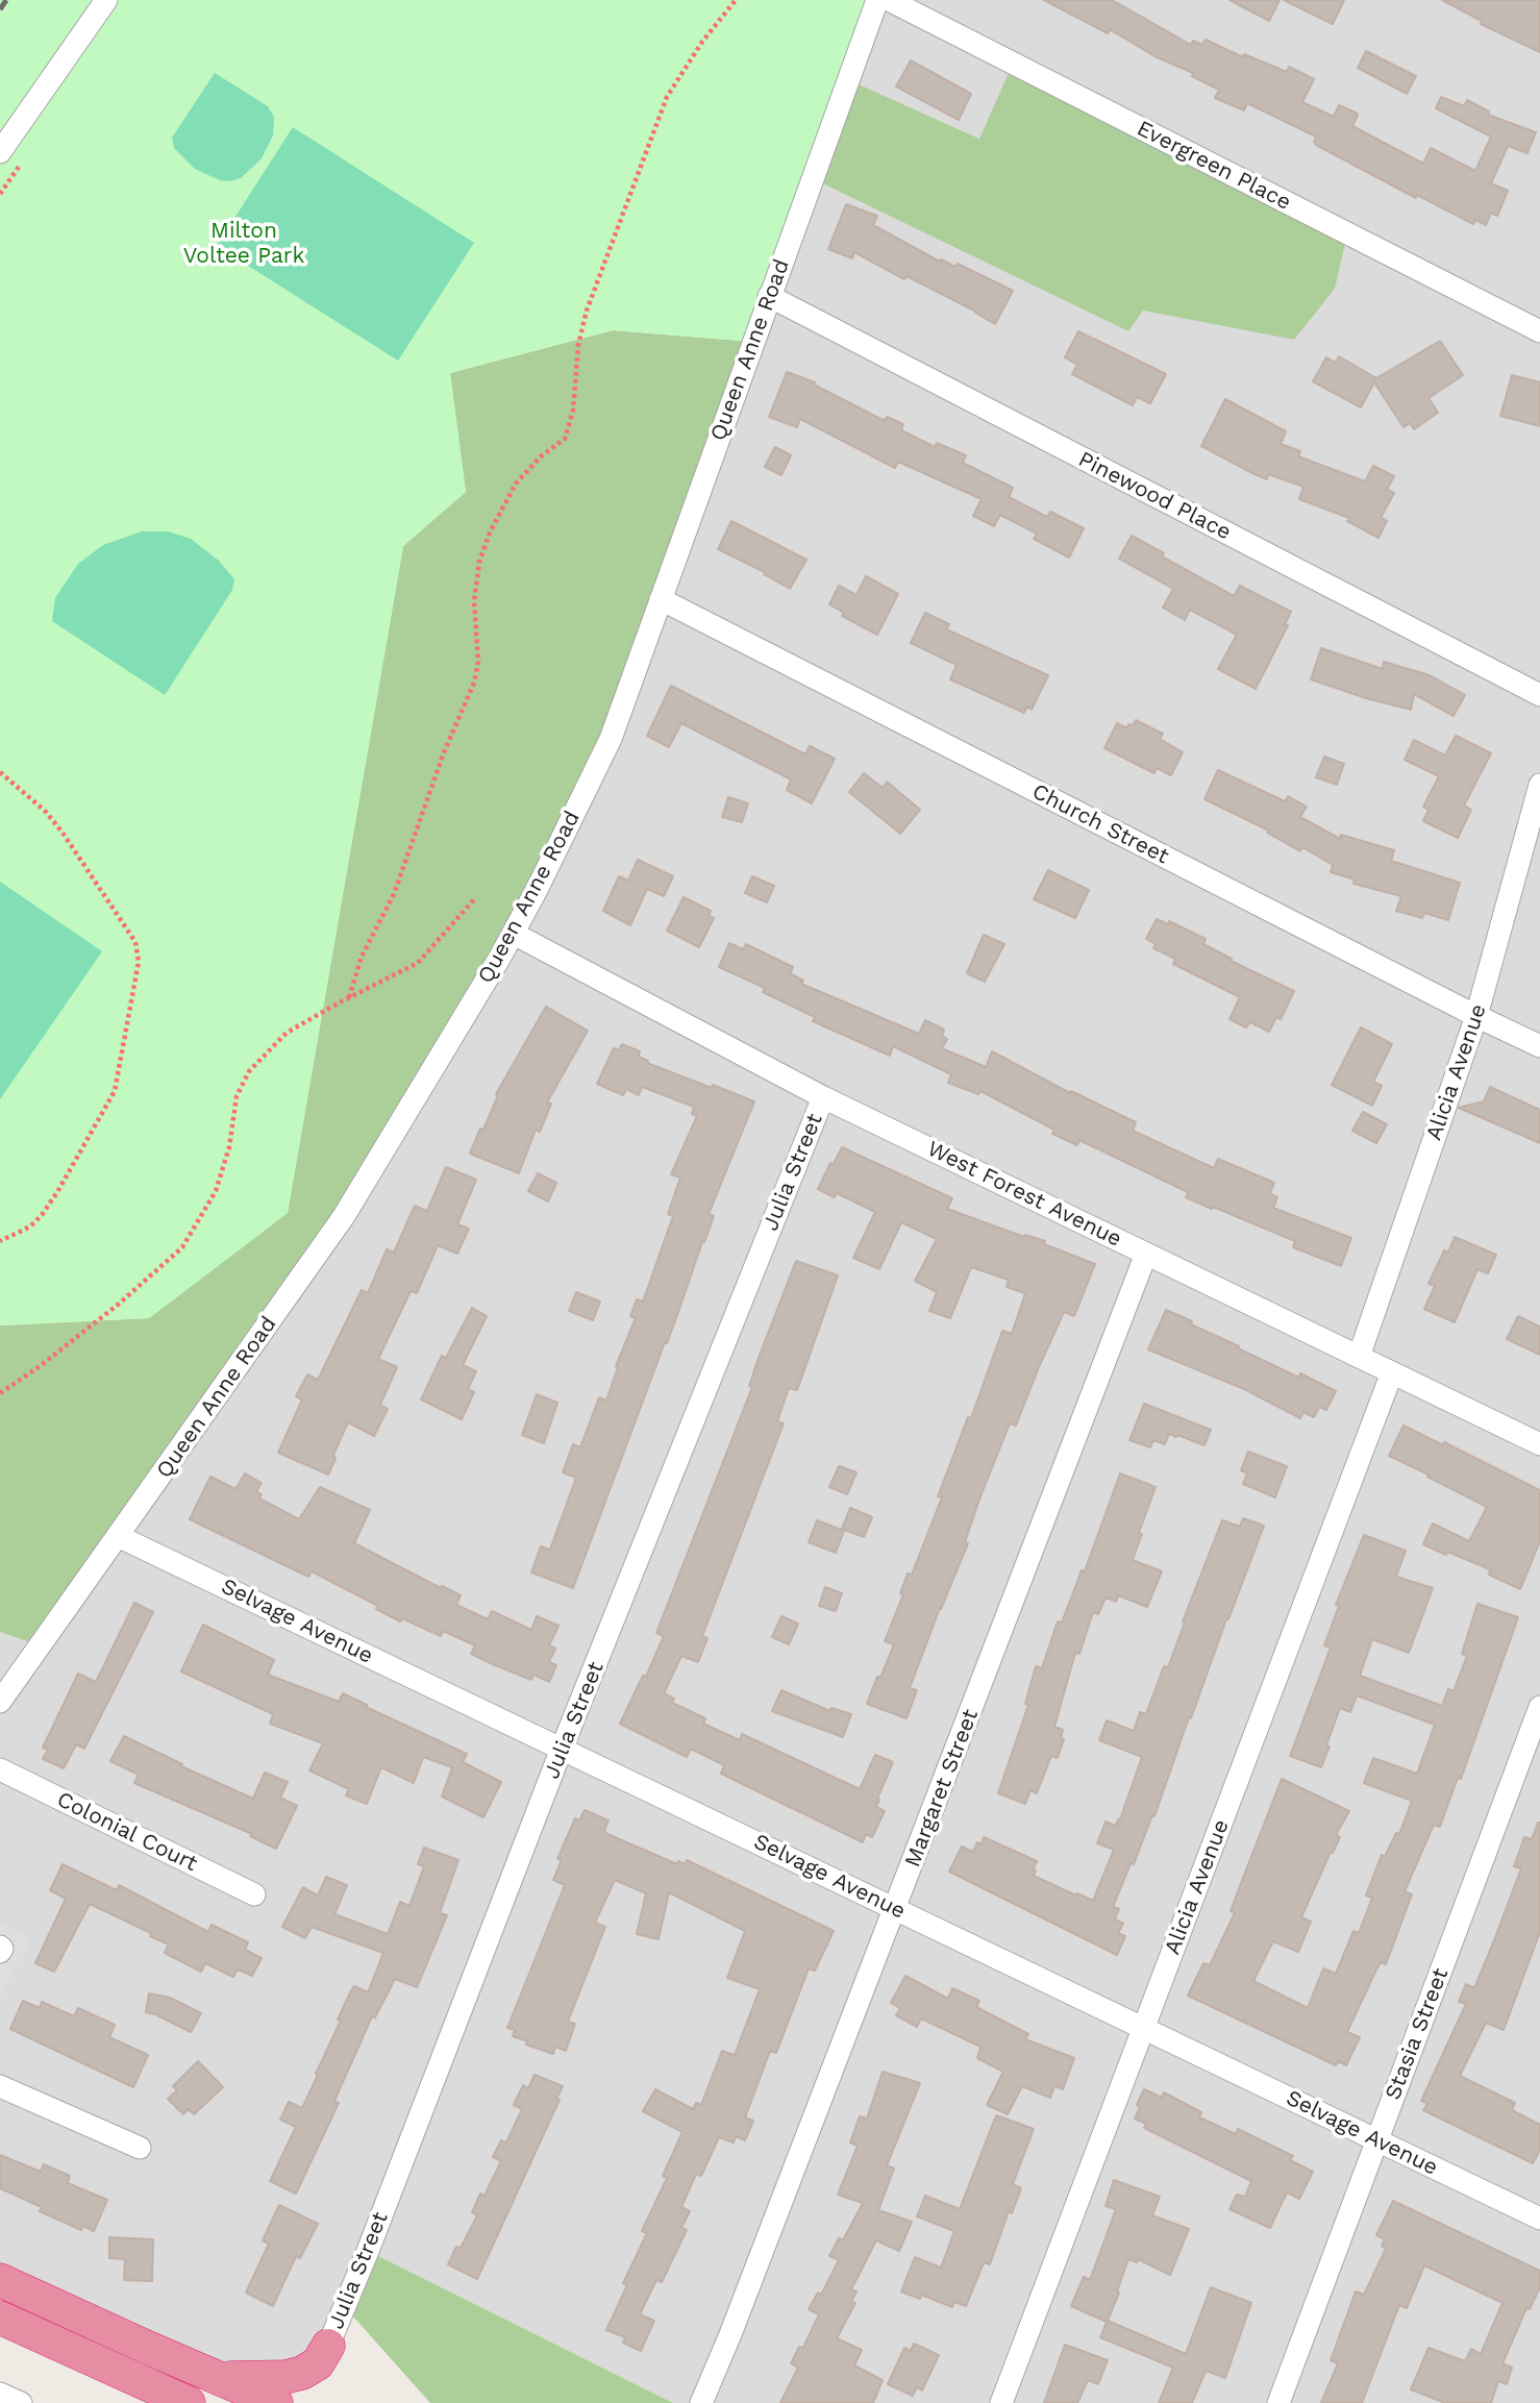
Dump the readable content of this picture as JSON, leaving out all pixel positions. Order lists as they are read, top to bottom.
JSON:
{
  "streets": {
    "street": [
      "Evergreen Place",
      "Queen Anne Road",
      "Pinewood Place",
      "Church Street",
      "Alicia Avenue",
      "Julia Street",
      "West Forest Avenue",
      "Selvage Avenue",
      "Margaret Street",
      "Colonial Court",
      "Stasia Street"
    ]
  },
  "crossings": [
    ["Queen Anne Road", "Pinewood Place"],
    ["Queen Anne Road", "Church Street"],
    ["Queen Anne Road", "West Forest Avenue"],
    ["Queen Anne Road", "Selvage Avenue"],
    ["Church Street", "Alicia Avenue"],
    ["Alicia Avenue", "West Forest Avenue"],
    ["Alicia Avenue", "Selvage Avenue"],
    ["Julia Street", "West Forest Avenue"],
    ["Julia Street", "Selvage Avenue"],
    ["West Forest Avenue", "Margaret Street"],
    ["Selvage Avenue", "Margaret Street"],
    ["Selvage Avenue", "Stasia Street"]
  ],
  "parks": ["Milton Voltee Park"]
}
